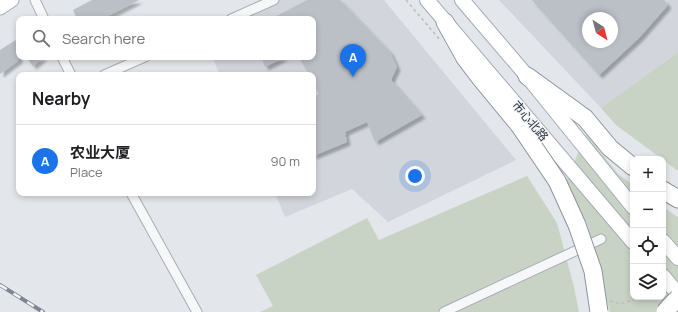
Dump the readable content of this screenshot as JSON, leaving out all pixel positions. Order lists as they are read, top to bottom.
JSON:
{
  "streets": {
    "main road": ["市心北路"]
  },
  "north": "bottom right",
  "page": {
    "search": "Search here",
    "pins": "A",
    "heading": "Nearby",
    "list": [
      {
        "mark": "A",
        "name": "农业大厦",
        "note": "Place",
        "value": "90 m"
      }
    ],
    "map_buttons": ["+", "−"]
  }
}
